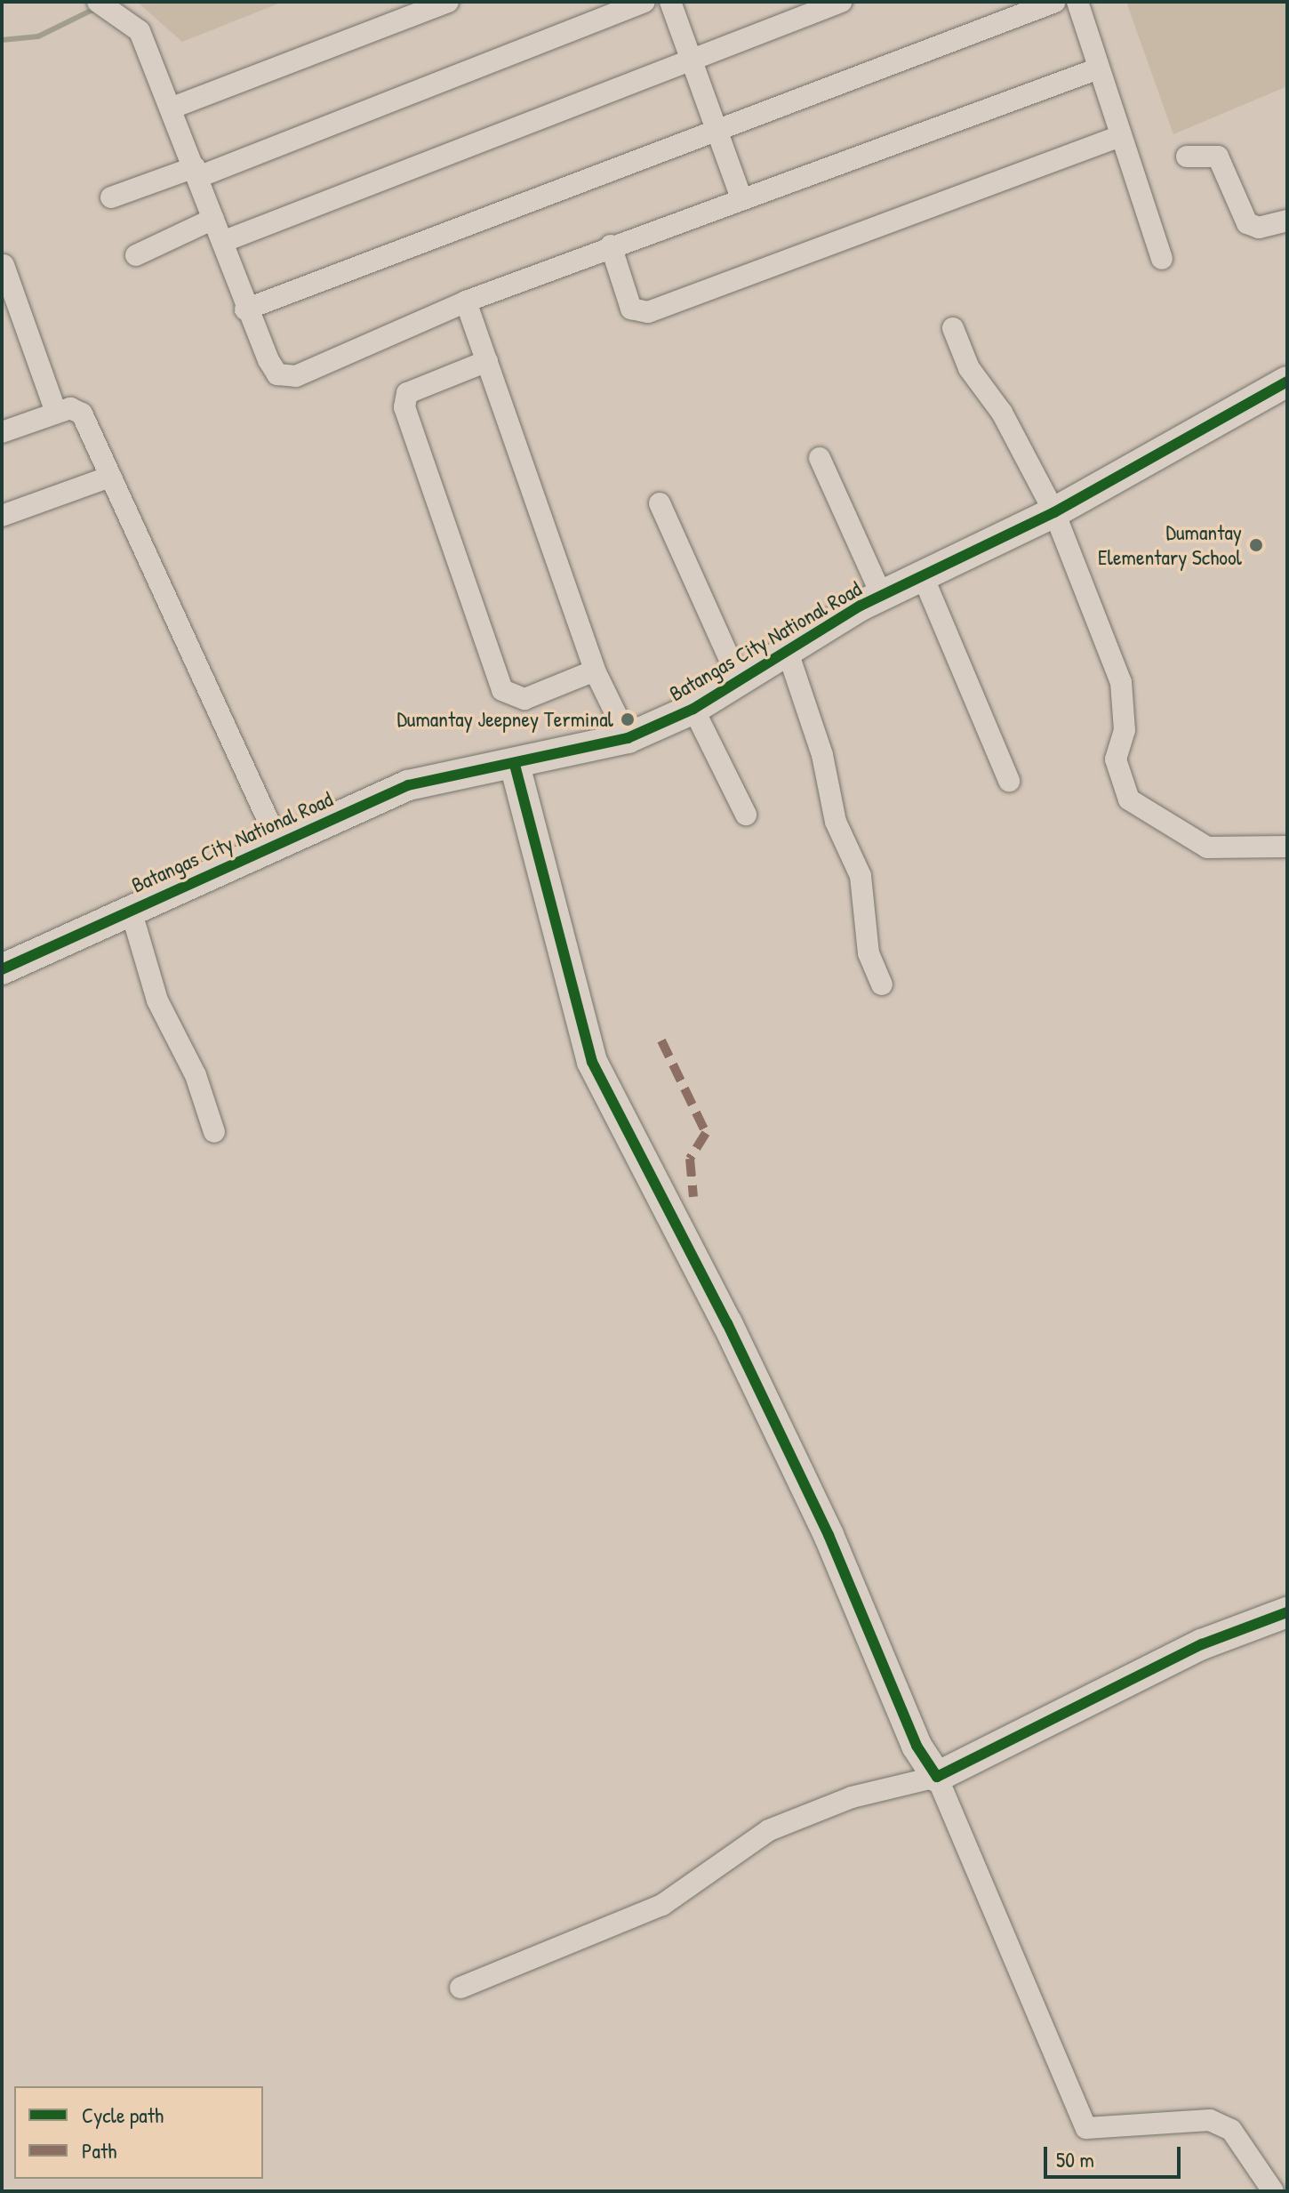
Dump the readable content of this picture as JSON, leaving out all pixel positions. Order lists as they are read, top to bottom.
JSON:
{
  "streets": {
    "street": ["Batangas City National Road"]
  },
  "places": ["Dumantay Elementary School", "Dumantay Jeepney Terminal"],
  "legend": ["Cycle path", "Path"],
  "scale_bar": "50 m"
}
